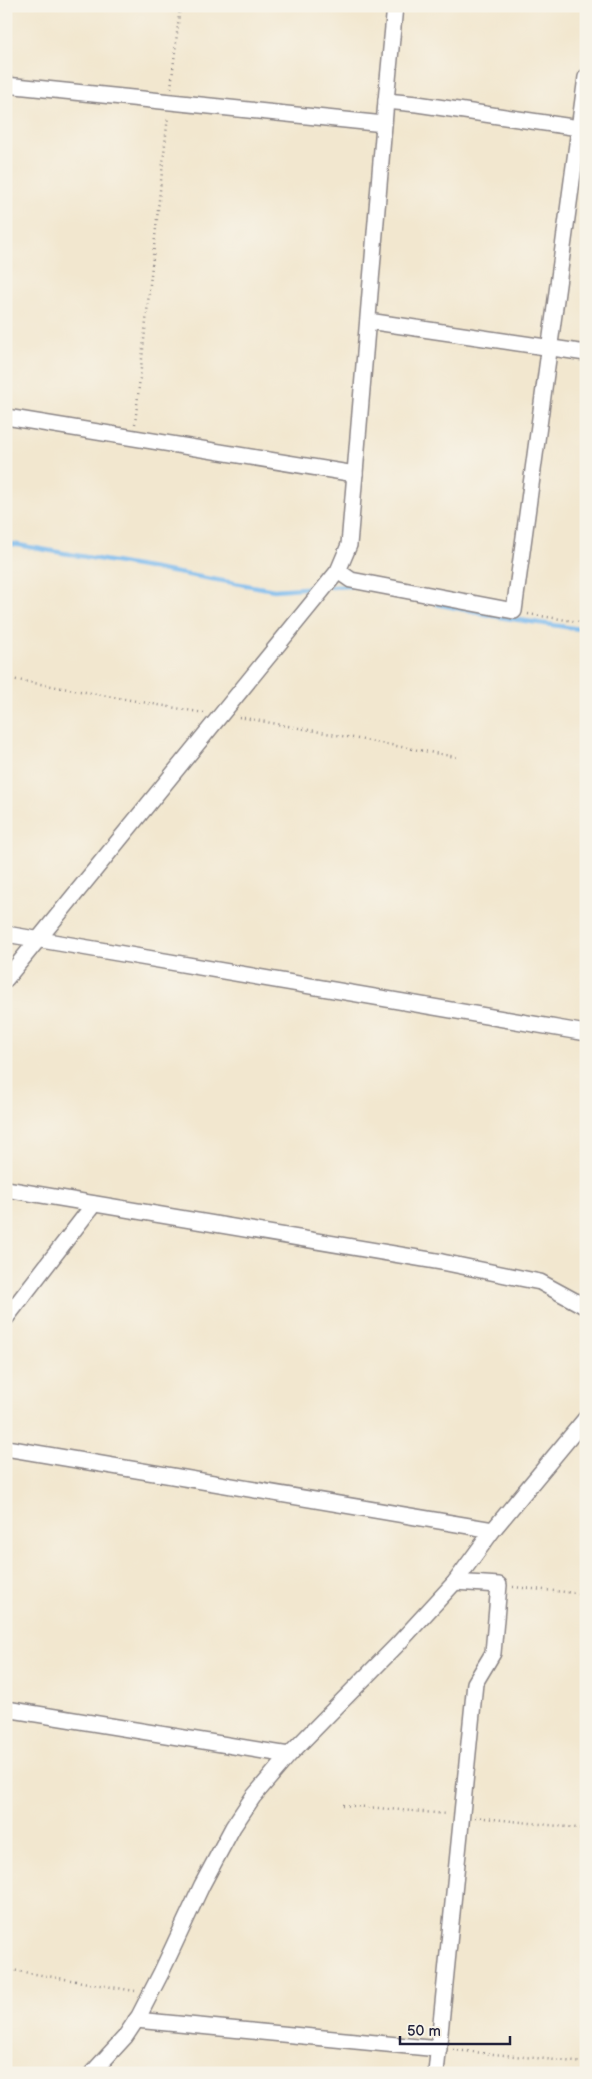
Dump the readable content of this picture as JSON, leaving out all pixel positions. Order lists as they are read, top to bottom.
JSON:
{
  "scale_bar": "50 m"
}
